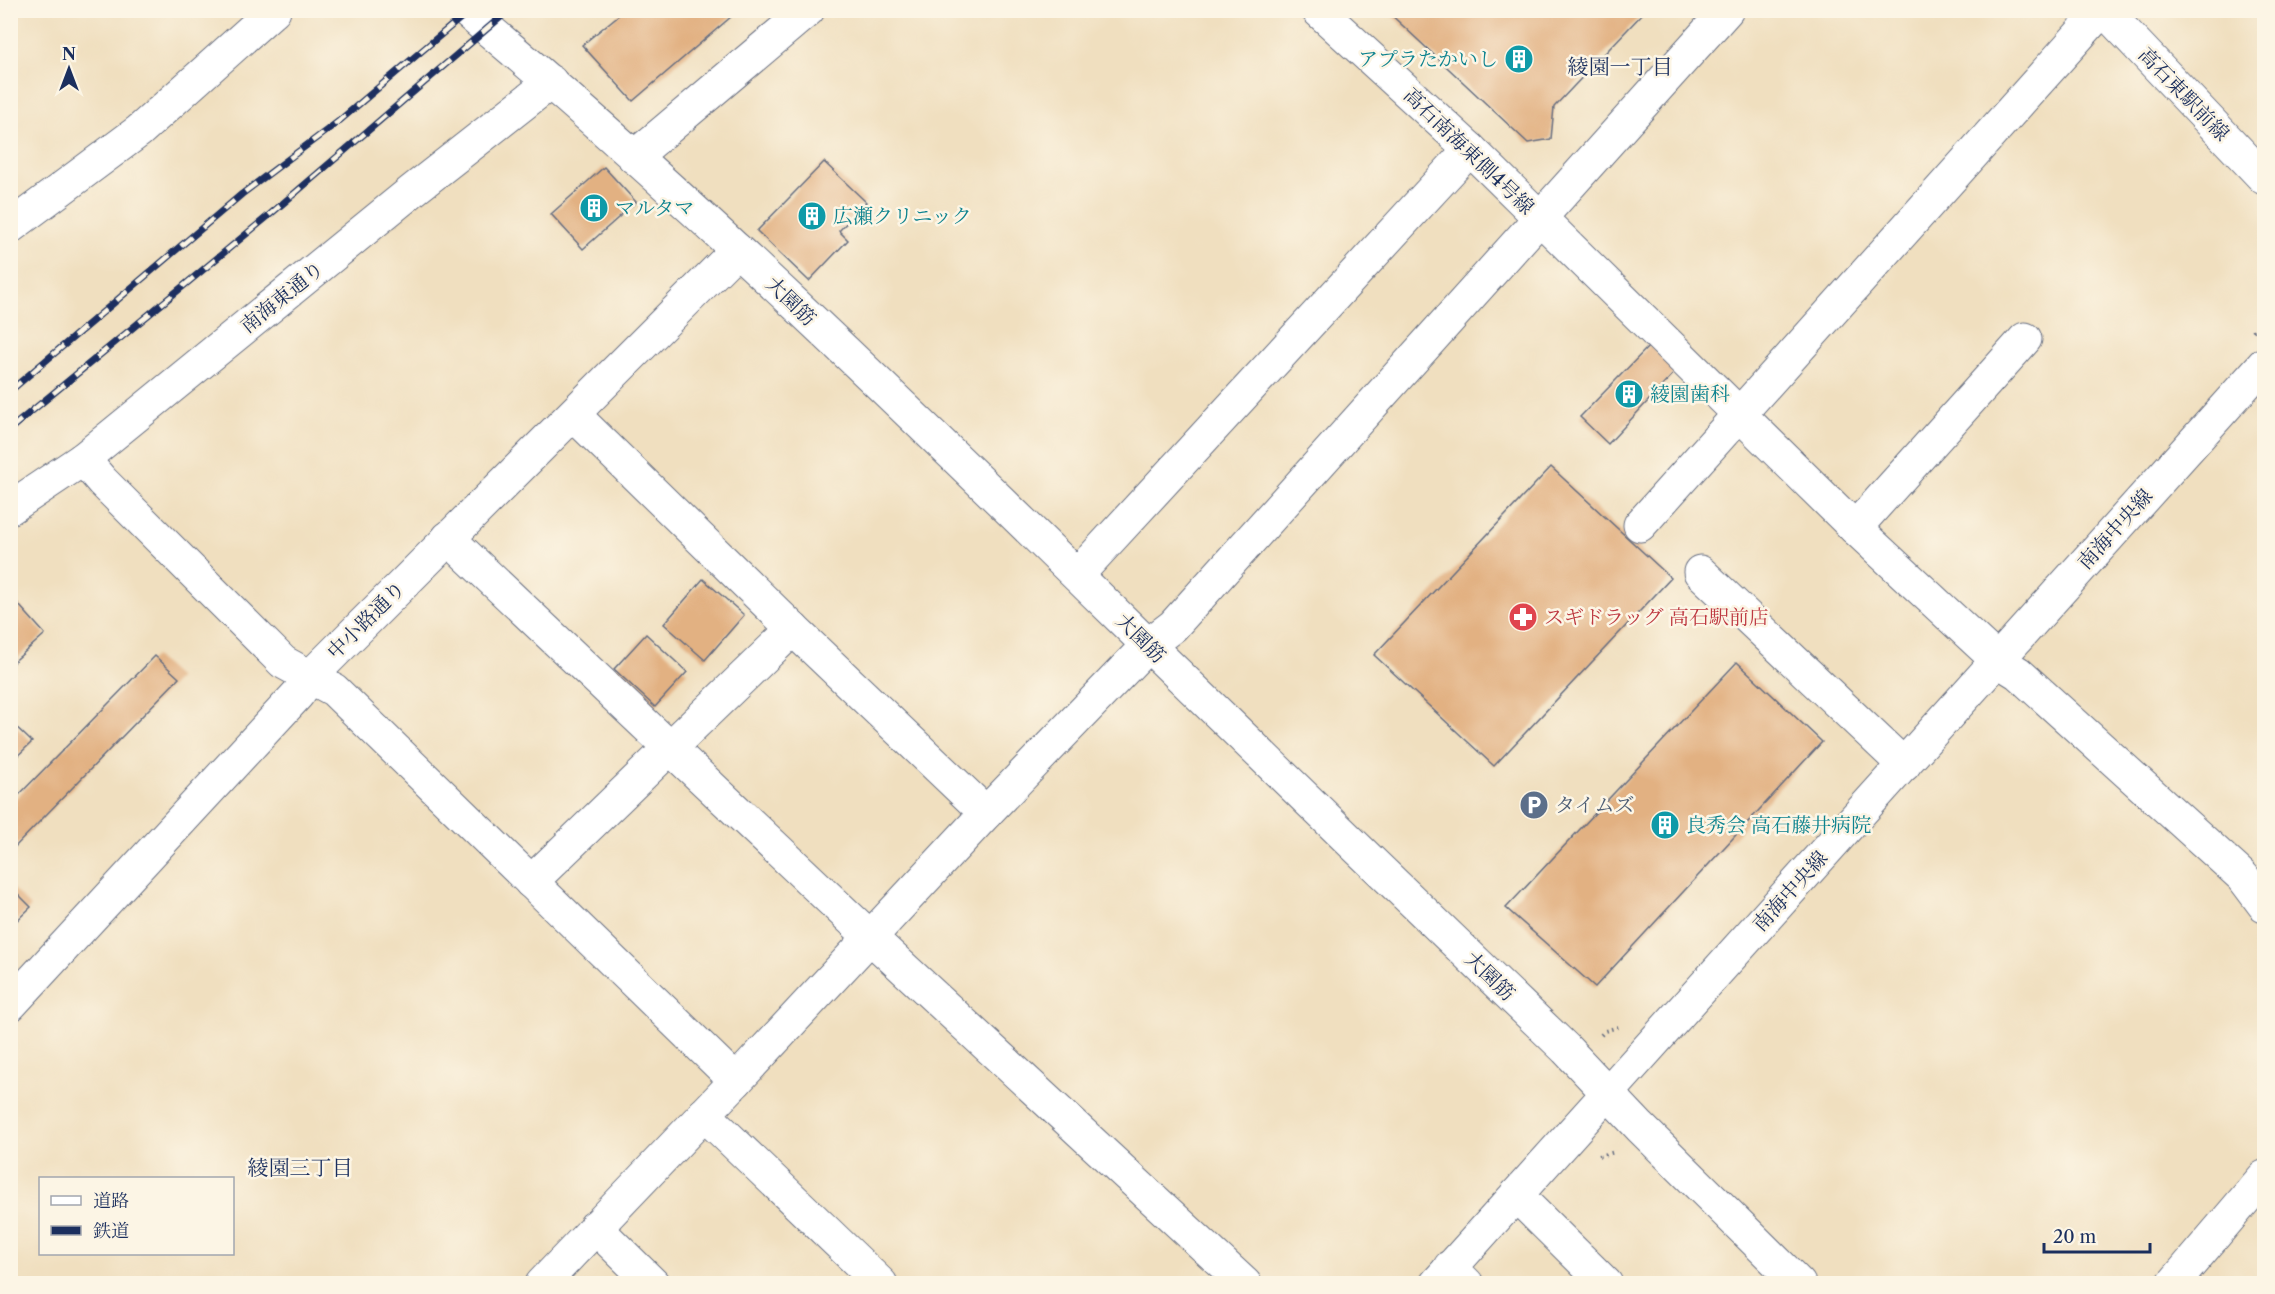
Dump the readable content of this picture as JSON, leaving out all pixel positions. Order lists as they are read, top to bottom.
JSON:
{
  "streets": {
    "street": [
      "高石東駅前線",
      "高石南海東側4号線",
      "南海東通り",
      "大園筋",
      "南海中央線",
      "中小路通り"
    ]
  },
  "crossings": [
    ["高石南海東側4号線", "南海中央線"],
    ["南海東通り", "大園筋"],
    ["大園筋", "南海中央線"],
    ["大園筋", "中小路通り"]
  ],
  "districts": ["綾園一丁目", "綾園三丁目"],
  "places": {
    "building": [
      "アプラたかいし",
      "マルタマ",
      "広瀬クリニック",
      "綾園歯科",
      "良秀会 高石藤井病院"
    ],
    "pharmacy": ["スギドラッグ 高石駅前店"],
    "parking": ["タイムズ"]
  },
  "legend": ["道路", "鉄道"],
  "scale_bar": "20 m",
  "north": "top"
}
